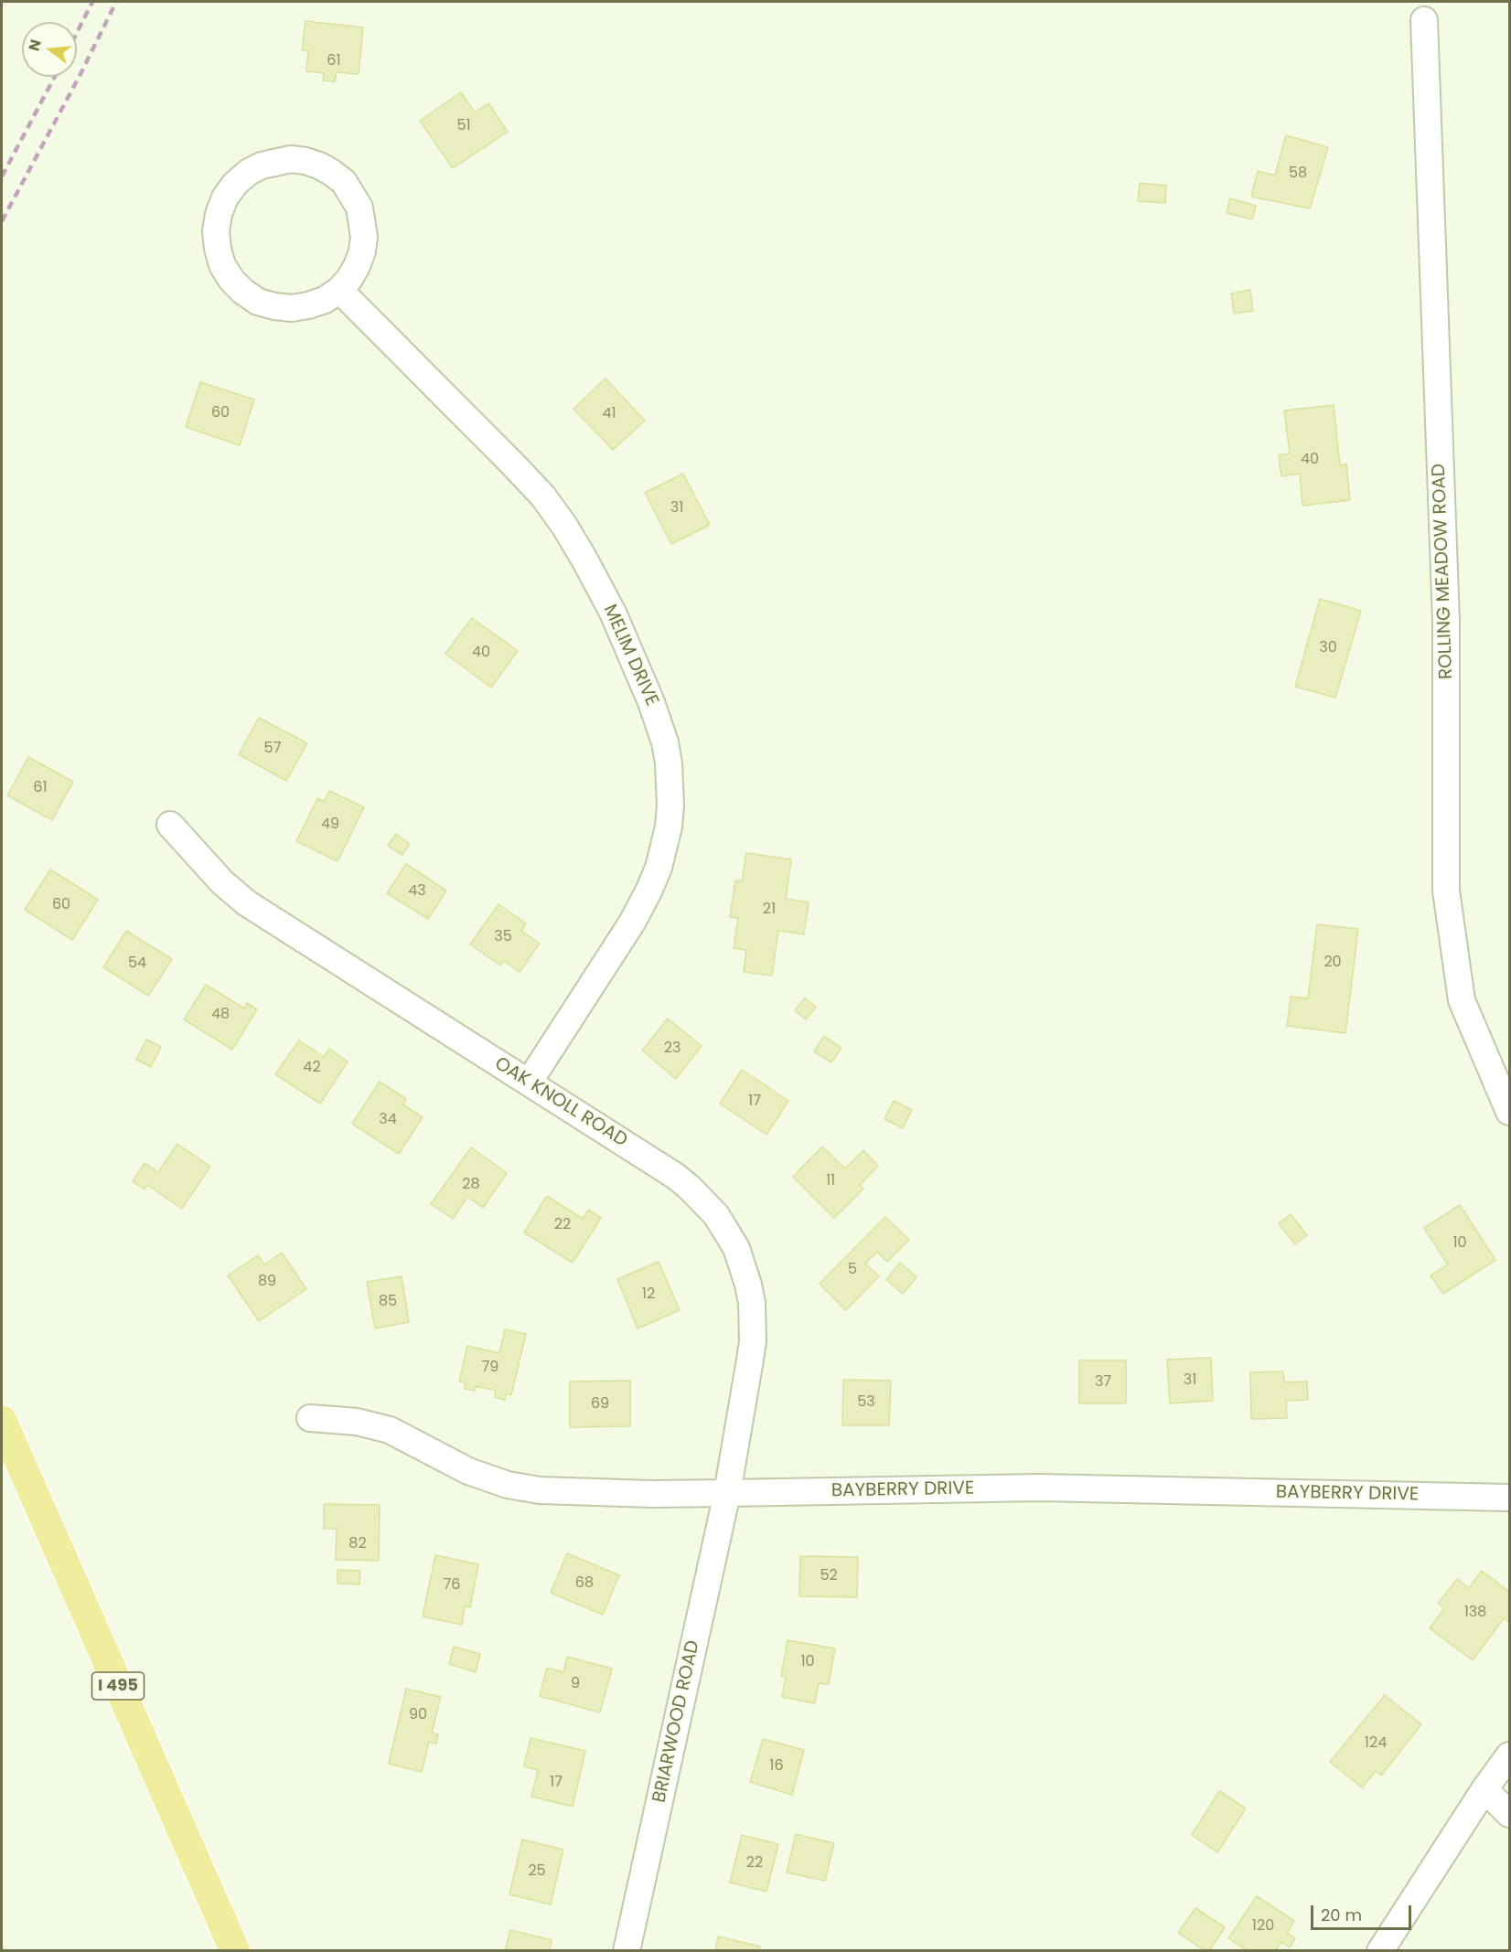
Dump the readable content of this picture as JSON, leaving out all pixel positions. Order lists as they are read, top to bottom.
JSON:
{
  "streets": {
    "highway": ["I 495"],
    "street": [
      "ROLLING MEADOW ROAD",
      "MELIM DRIVE",
      "OAK KNOLL ROAD",
      "BAYBERRY DRIVE",
      "BRIARWOOD ROAD"
    ]
  },
  "crossings": [
    ["MELIM DRIVE", "OAK KNOLL ROAD"],
    ["OAK KNOLL ROAD", "BAYBERRY DRIVE"],
    ["OAK KNOLL ROAD", "BRIARWOOD ROAD"],
    ["BAYBERRY DRIVE", "BRIARWOOD ROAD"]
  ],
  "house_numbers": [
    "61",
    "51",
    "58",
    "60",
    "41",
    "40",
    "31",
    "30",
    "40",
    "57",
    "61",
    "49",
    "43",
    "60",
    "21",
    "35",
    "20",
    "54",
    "48",
    "23",
    "42",
    "17",
    "34",
    "11",
    "28",
    "22",
    "10",
    "5",
    "89",
    "12",
    "85",
    "79",
    "31",
    "37",
    "53",
    "69",
    "82",
    "52",
    "68",
    "76",
    "138",
    "10",
    "9",
    "90",
    "124",
    "16",
    "17",
    "22",
    "25",
    "120"
  ],
  "scale_bar": "20 m",
  "north": "left"
}
